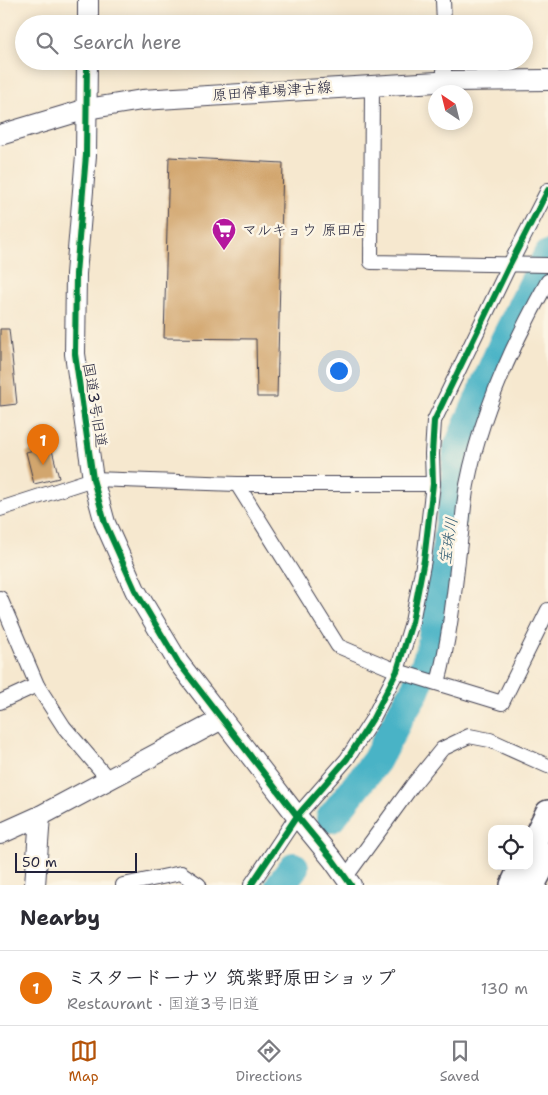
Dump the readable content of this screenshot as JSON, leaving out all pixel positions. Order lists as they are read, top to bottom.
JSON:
{
  "streets": {
    "street": ["原田停車場津古線", "国道3号旧道"]
  },
  "crossings": [
    ["原田停車場津古線", "国道3号旧道"]
  ],
  "water": ["宝珠川"],
  "places": {
    "supermarket": ["マルキョウ 原田店"]
  },
  "scale_bar": "50 m",
  "north": "top left",
  "page": {
    "search": "Search here",
    "pins": "1",
    "scale": "50 m",
    "heading": "Nearby",
    "list": [
      {
        "mark": "1",
        "name": "ミスタードーナツ 筑紫野原田ショップ",
        "note": "Restaurant · 国道3号旧道",
        "value": "130 m"
      }
    ],
    "nav": ["Map", "Directions", "Saved"]
  }
}
